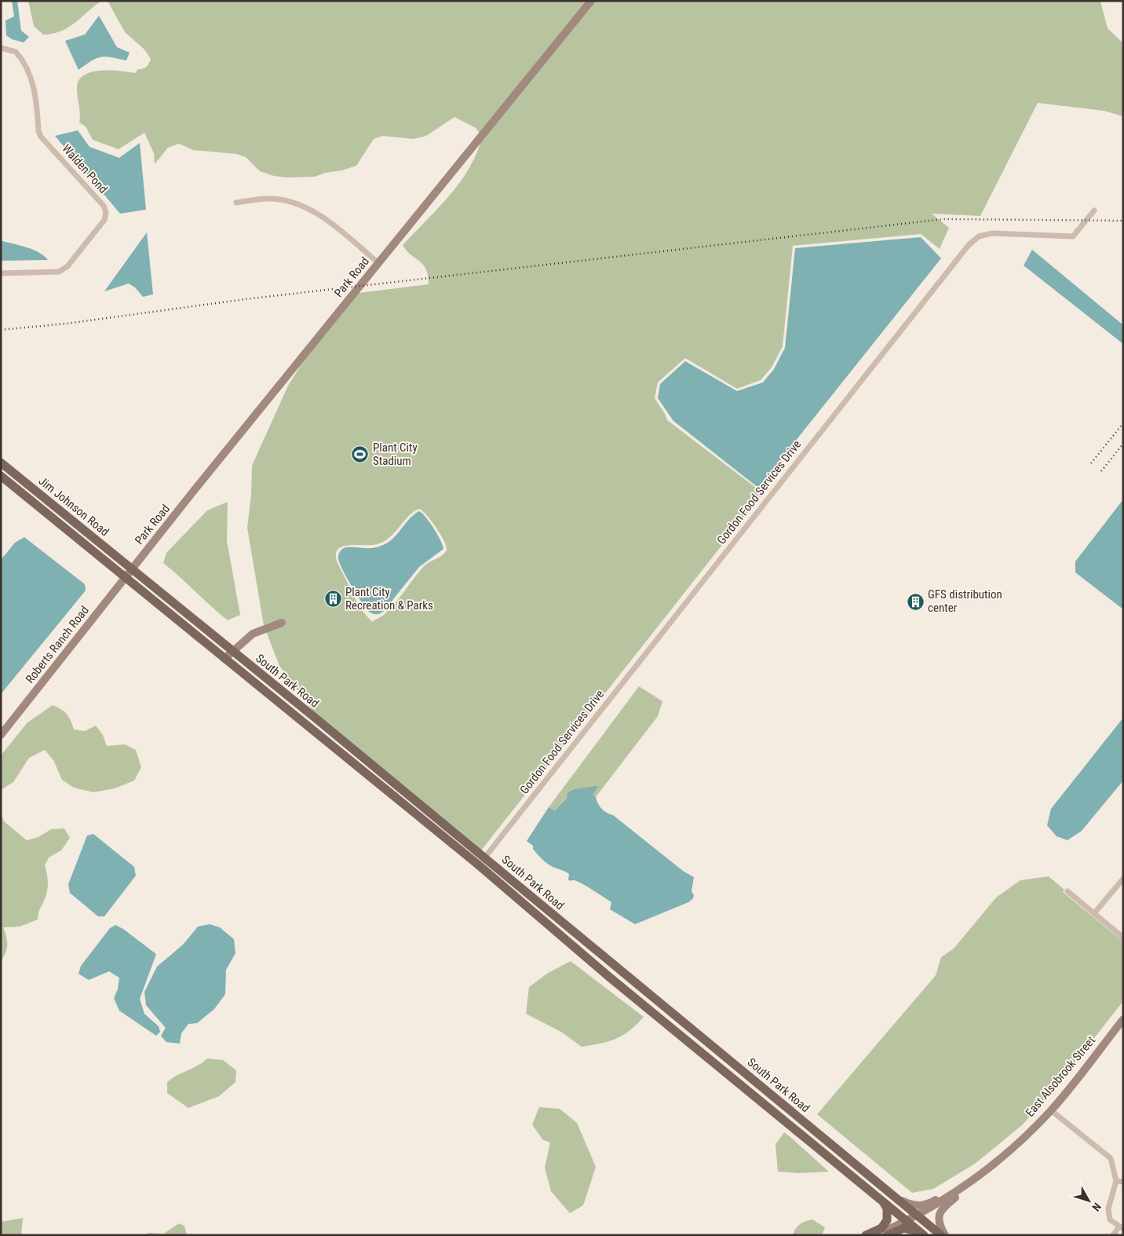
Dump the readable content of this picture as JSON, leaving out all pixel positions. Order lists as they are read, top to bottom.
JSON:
{
  "streets": {
    "main road": ["Jim Johnson Road", "South Park Road"],
    "street": [
      "Walden Pond",
      "Park Road",
      "Gordon Food Services Drive",
      "Roberts Ranch Road",
      "East Alsobrook Street"
    ]
  },
  "crossings": [
    ["Park Road", "Jim Johnson Road"],
    ["Park Road", "Roberts Ranch Road"],
    ["Park Road", "South Park Road"],
    ["Gordon Food Services Drive", "South Park Road"],
    ["Jim Johnson Road", "Roberts Ranch Road"],
    ["Jim Johnson Road", "South Park Road"],
    ["Roberts Ranch Road", "South Park Road"],
    ["South Park Road", "East Alsobrook Street"]
  ],
  "places": {
    "sports": ["Plant City Stadium"],
    "building": ["Plant City Recreation & Parks", "GFS distribution center"]
  },
  "north": "bottom right"
}
